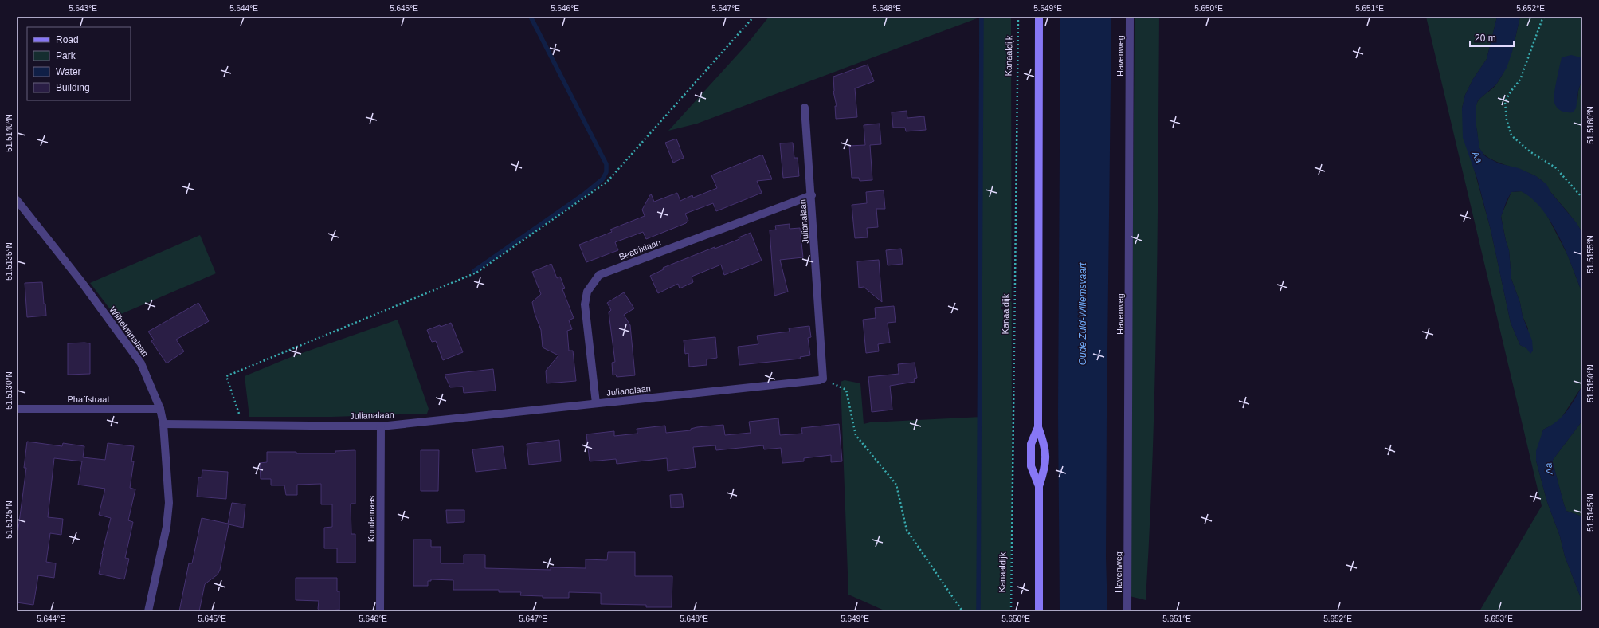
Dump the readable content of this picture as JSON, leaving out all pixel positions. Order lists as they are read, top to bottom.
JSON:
{
  "streets": {
    "street": [
      "Havenweg",
      "Julianalaan",
      "Beatrixlaan",
      "Wilhelminalaan",
      "Phaffstraat",
      "Koudemaas"
    ],
    "path": ["Kanaaldijk"]
  },
  "crossings": [
    ["Julianalaan", "Beatrixlaan"],
    ["Julianalaan", "Wilhelminalaan"],
    ["Julianalaan", "Koudemaas"],
    ["Wilhelminalaan", "Phaffstraat"]
  ],
  "water": ["Aa", "Oude Zuid-Willemsvaart"],
  "legend": [
    "Road",
    "Park",
    "Water",
    "Building"
  ],
  "scale_bar": "20 m",
  "coordinates": [
    "5.643°E",
    "5.644°E",
    "5.645°E",
    "5.646°E",
    "5.647°E",
    "5.648°E",
    "5.649°E",
    "5.650°E",
    "5.651°E",
    "5.652°E",
    "51.5160°N",
    "51.5140°N",
    "51.5155°N",
    "51.5135°N",
    "51.5150°N",
    "51.5130°N",
    "51.5145°N",
    "51.5125°N",
    "5.653°E"
  ]
}
